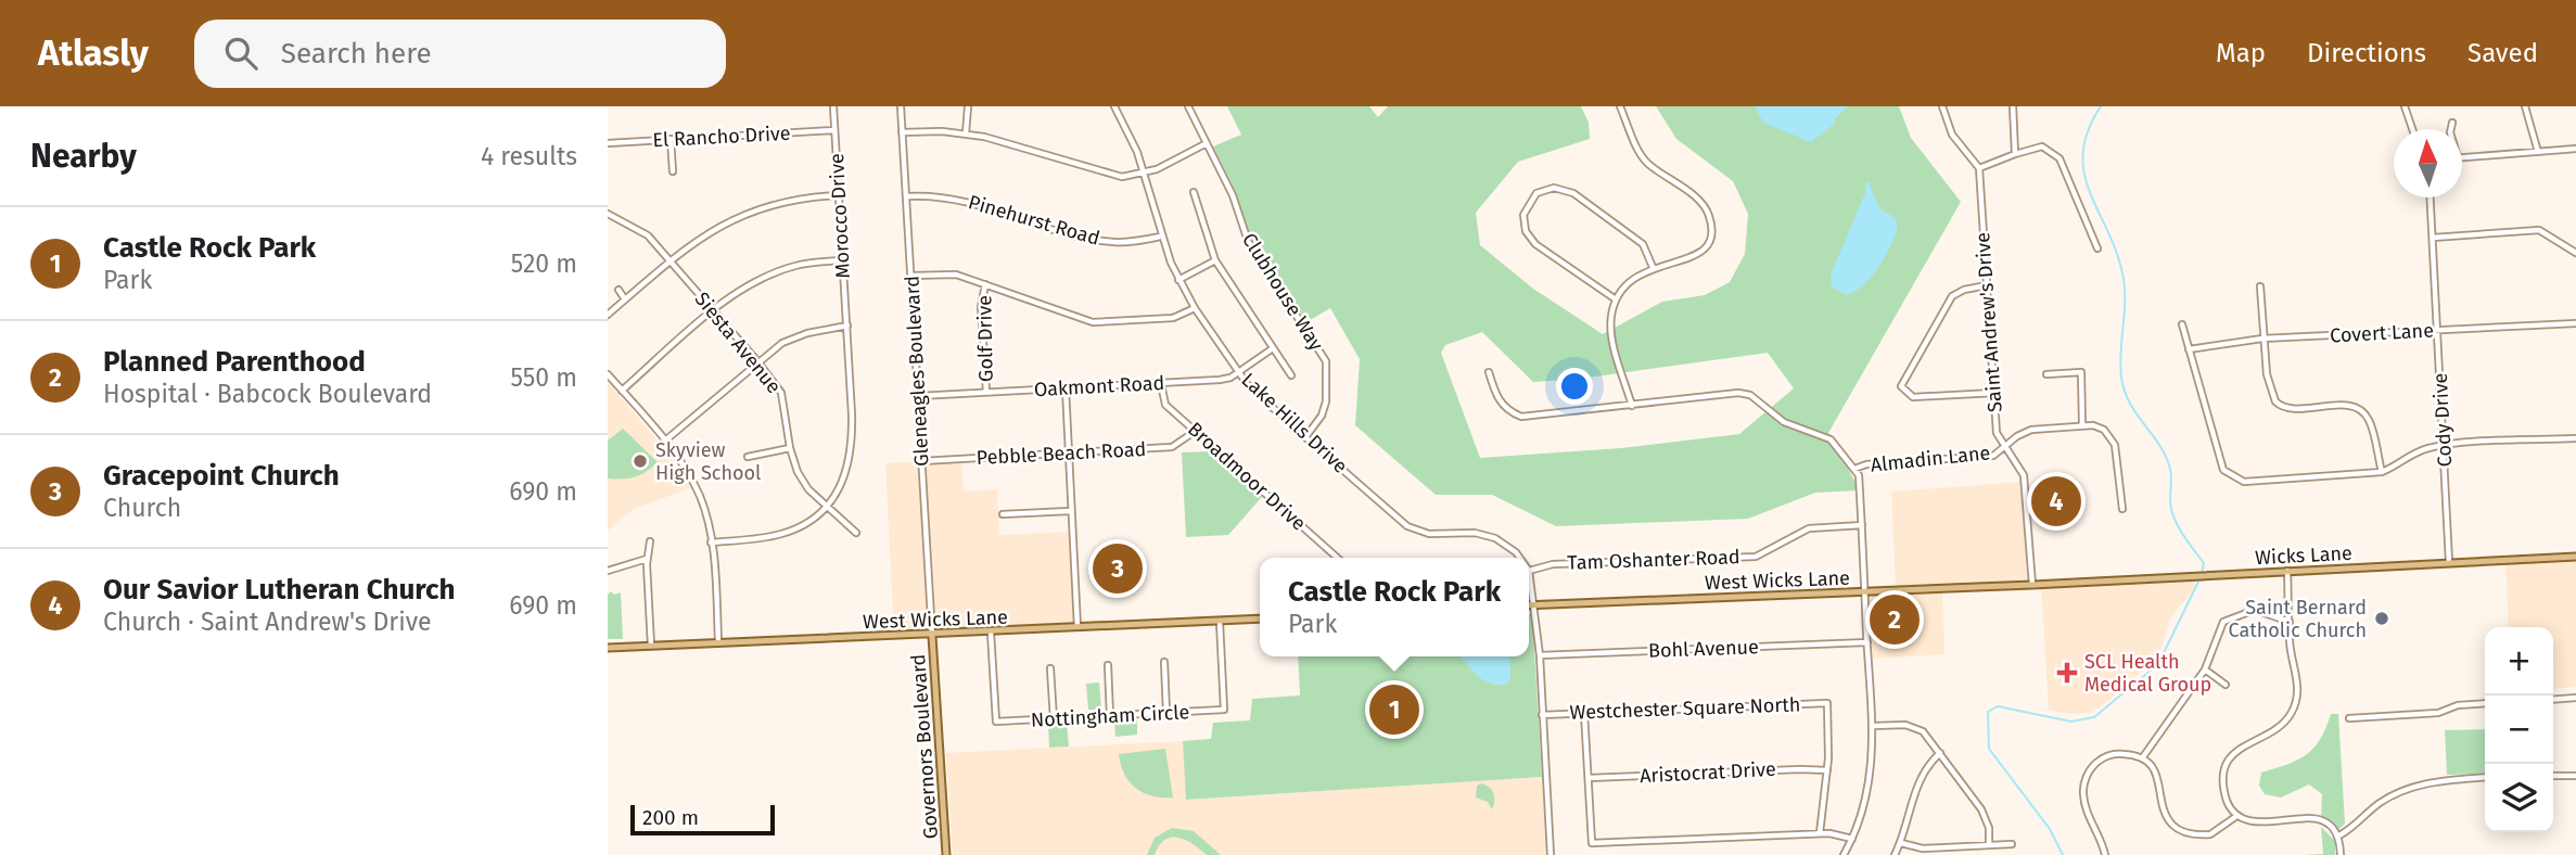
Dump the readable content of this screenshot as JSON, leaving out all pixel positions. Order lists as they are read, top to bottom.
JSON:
{
  "streets": {
    "main road": ["Wicks Lane", "West Wicks Lane", "Governors Boulevard"],
    "street": [
      "El Rancho Drive",
      "Morocco Drive",
      "Pinehurst Road",
      "Clubhouse Way",
      "Saint Andrew's Drive",
      "Covert Lane",
      "Golf Drive",
      "Siesta Avenue",
      "Gleneagles Boulevard",
      "Oakmont Road",
      "Cody Drive",
      "Lake Hills Drive",
      "Pebble Beach Road",
      "Almadin Lane",
      "Broadmoor Drive",
      "Tam Oshanter Road",
      "Bohl Avenue",
      "Westchester Square North",
      "Nottingham Circle",
      "Aristocrat Drive"
    ]
  },
  "crossings": [
    ["El Rancho Drive", "Morocco Drive"],
    ["Morocco Drive", "Siesta Avenue"],
    ["Pinehurst Road", "Gleneagles Boulevard"],
    ["Pinehurst Road", "Lake Hills Drive"],
    ["Clubhouse Way", "Lake Hills Drive"],
    ["Saint Andrew's Drive", "Almadin Lane"],
    ["Saint Andrew's Drive", "Wicks Lane"],
    ["Saint Andrew's Drive", "West Wicks Lane"],
    ["Covert Lane", "Cody Drive"],
    ["Golf Drive", "Oakmont Road"],
    ["Gleneagles Boulevard", "Oakmont Road"],
    ["Gleneagles Boulevard", "Pebble Beach Road"],
    ["Gleneagles Boulevard", "West Wicks Lane"],
    ["Gleneagles Boulevard", "Governors Boulevard"],
    ["Oakmont Road", "Lake Hills Drive"],
    ["Oakmont Road", "Broadmoor Drive"],
    ["Cody Drive", "Wicks Lane"],
    ["Pebble Beach Road", "Broadmoor Drive"],
    ["Wicks Lane", "West Wicks Lane"],
    ["West Wicks Lane", "Nottingham Circle"],
    ["West Wicks Lane", "Governors Boulevard"],
    ["Westchester Square North", "Aristocrat Drive"]
  ],
  "places": {
    "other": ["Skyview High School", "Saint Bernard Catholic Church"],
    "health": ["SCL Health Medical Group"]
  },
  "scale_bar": "200 m",
  "north": "top",
  "page": {
    "header": "Atlasly",
    "search": "Search here",
    "nav": ["Map", "Directions", "Saved"],
    "heading": ["Nearby", "4 results"],
    "list": [
      {
        "mark": "1",
        "name": "Castle Rock Park",
        "note": "Park",
        "value": "520 m"
      },
      {
        "mark": "2",
        "name": "Planned Parenthood",
        "note": "Hospital · Babcock Boulevard",
        "value": "550 m"
      },
      {
        "mark": "3",
        "name": "Gracepoint Church",
        "note": "Church",
        "value": "690 m"
      },
      {
        "mark": "4",
        "name": "Our Savior Lutheran Church",
        "note": "Church · Saint Andrew's Drive",
        "value": "690 m"
      }
    ],
    "pins": [
      "4",
      "3",
      "2",
      "1"
    ],
    "popup": ["Castle Rock Park", "Park"],
    "map_buttons": ["+", "−"],
    "scale": "200 m"
  }
}
